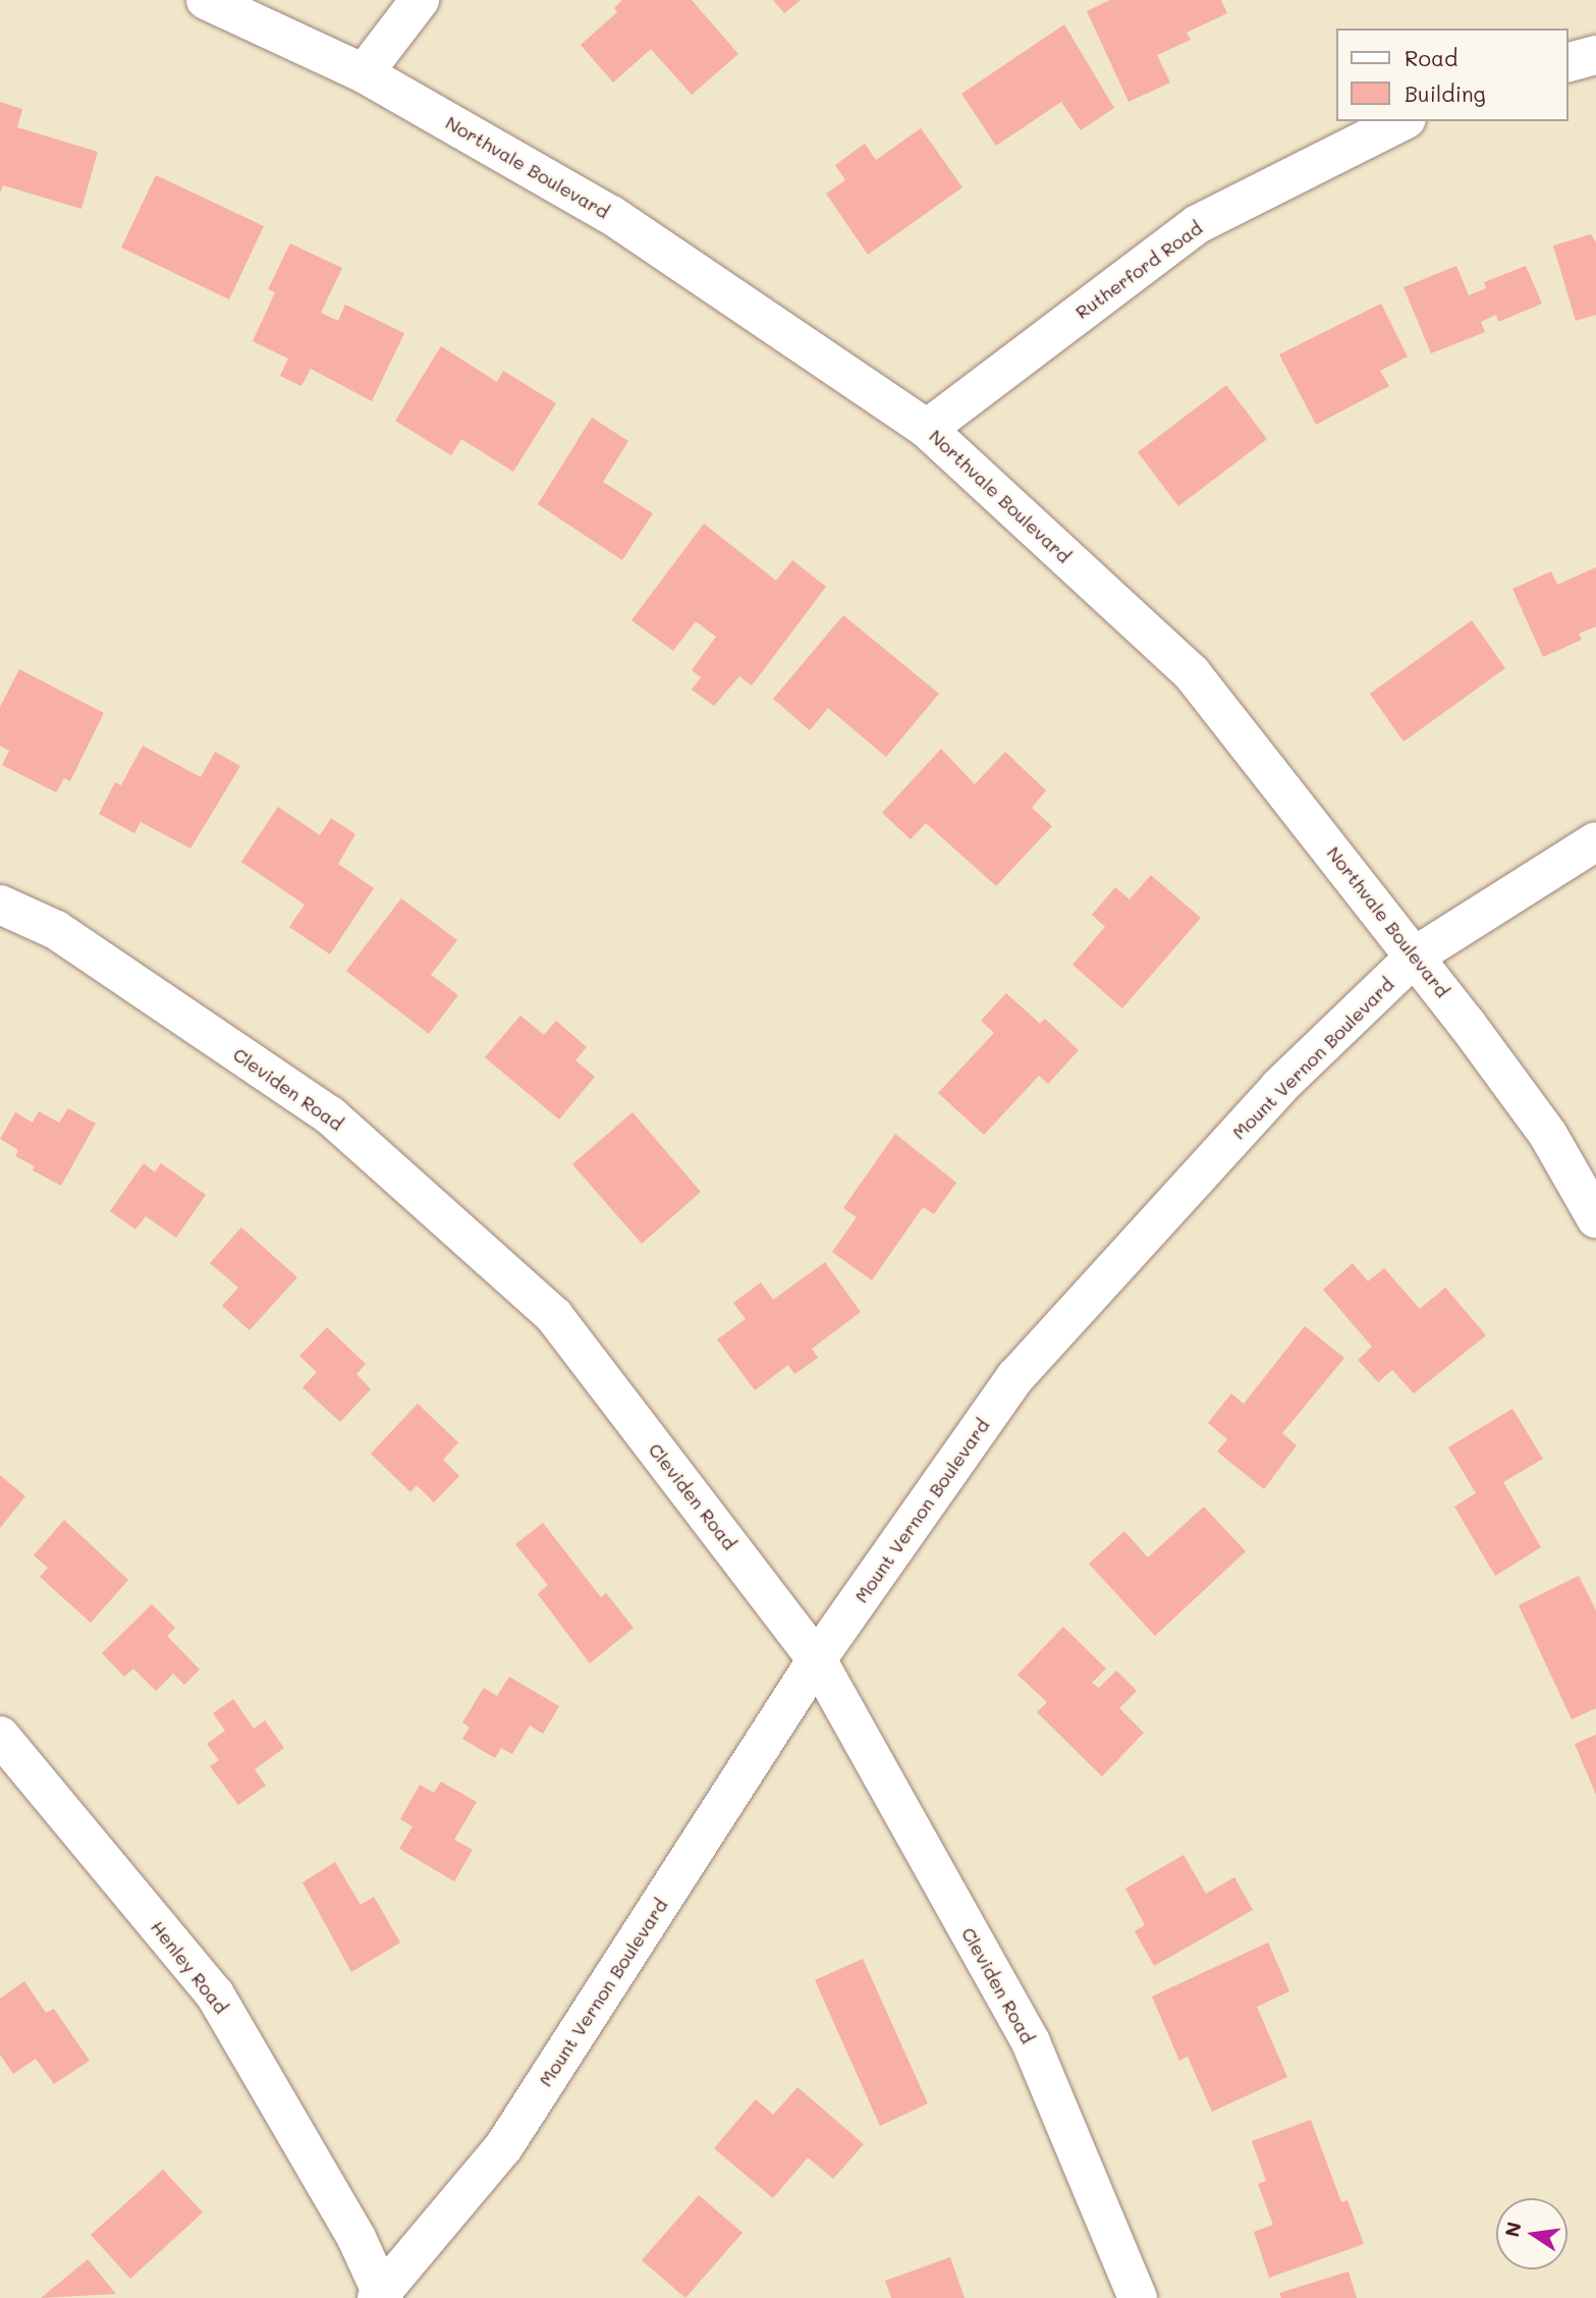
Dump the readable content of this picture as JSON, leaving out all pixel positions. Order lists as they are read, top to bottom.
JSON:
{
  "streets": {
    "street": [
      "Northvale Boulevard",
      "Rutherford Road",
      "Mount Vernon Boulevard",
      "Cleviden Road",
      "Henley Road"
    ]
  },
  "crossings": [
    ["Northvale Boulevard", "Rutherford Road"],
    ["Northvale Boulevard", "Mount Vernon Boulevard"],
    ["Mount Vernon Boulevard", "Cleviden Road"],
    ["Mount Vernon Boulevard", "Henley Road"]
  ],
  "legend": ["Road", "Building"],
  "north": "left"
}
